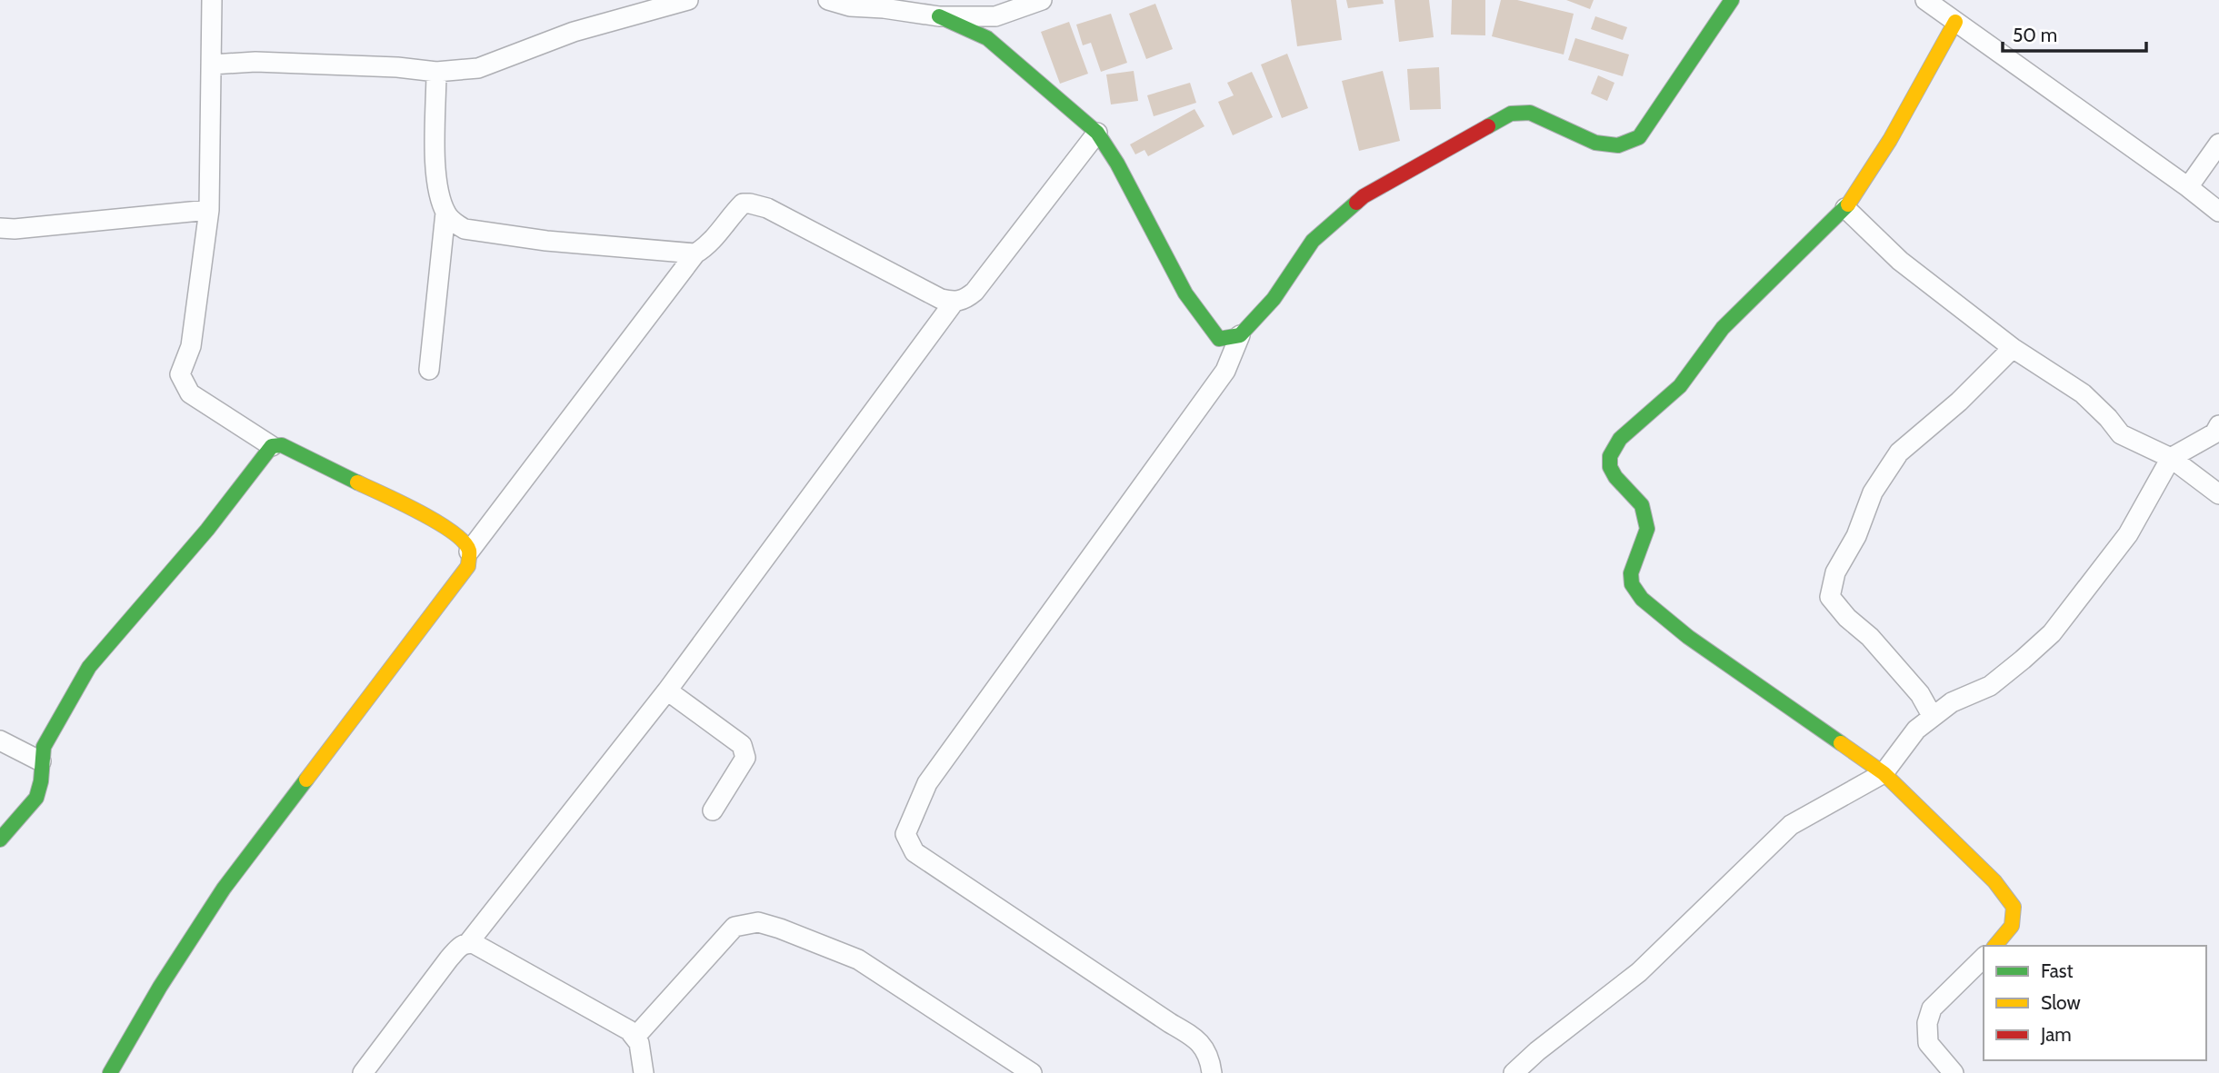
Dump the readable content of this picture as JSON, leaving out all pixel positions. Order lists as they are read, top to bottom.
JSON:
{
  "legend": ["Fast", "Slow", "Jam"],
  "scale_bar": "50 m"
}
